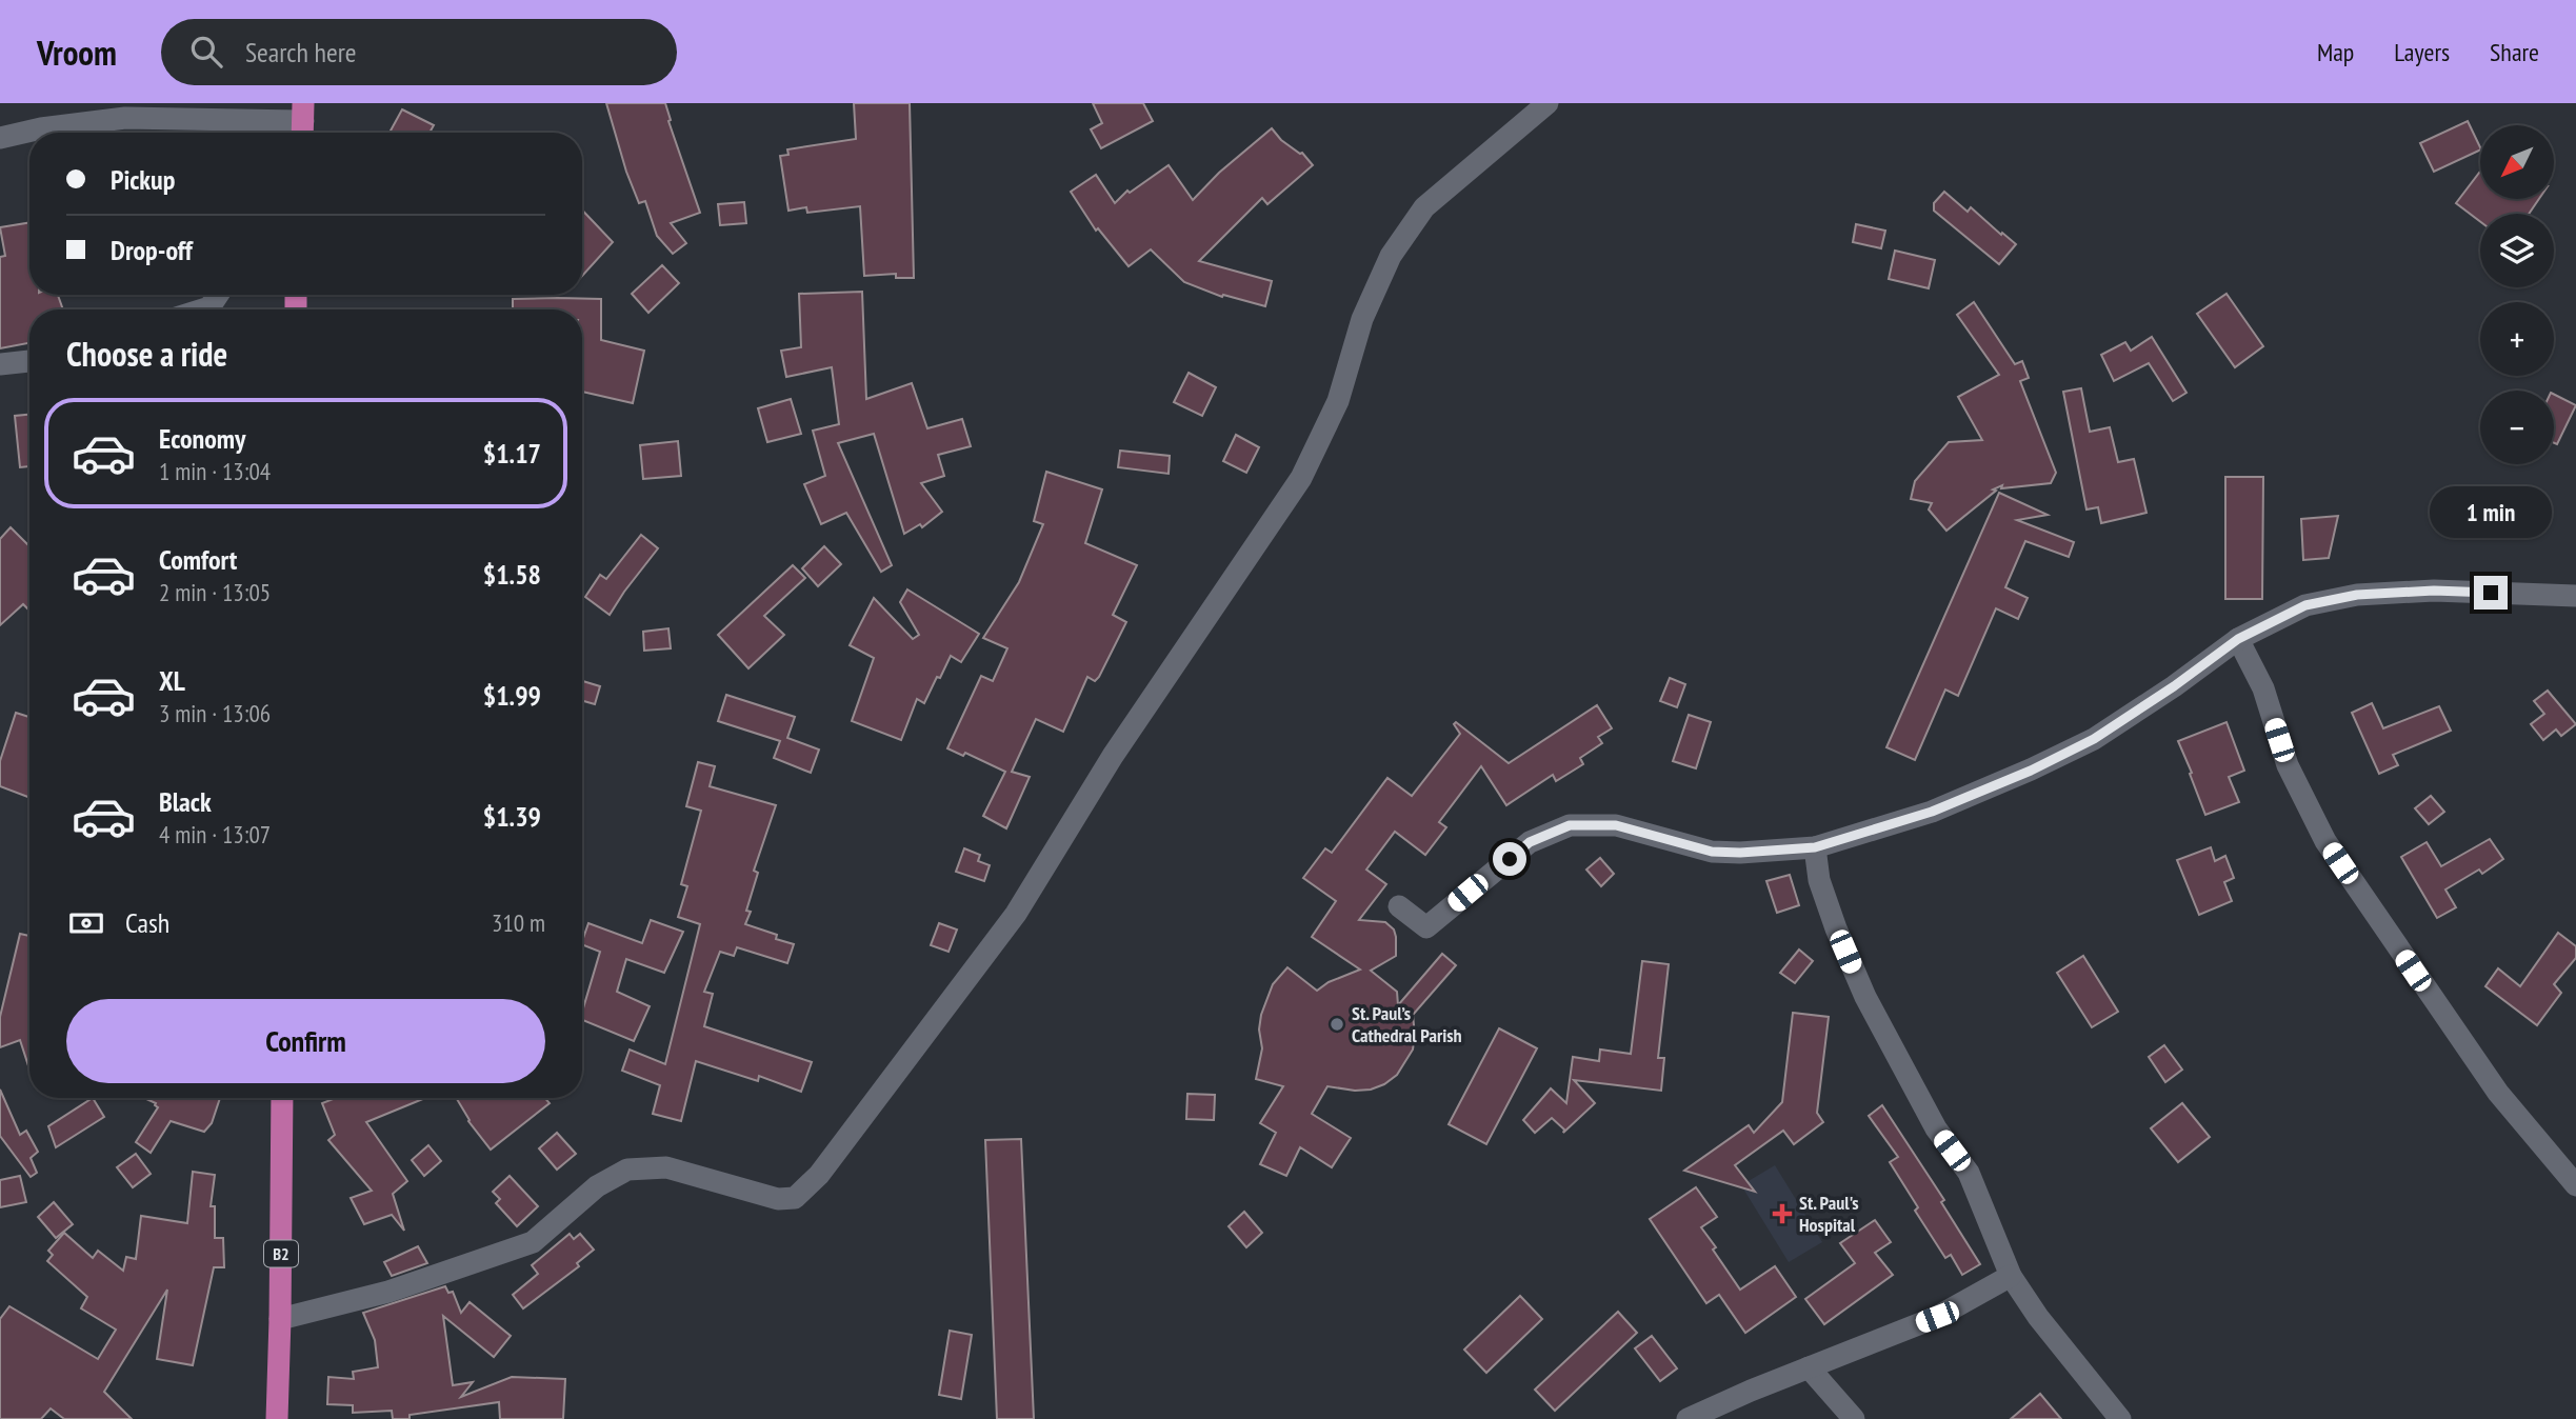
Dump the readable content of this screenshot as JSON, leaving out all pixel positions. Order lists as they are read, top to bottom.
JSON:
{
  "streets": {
    "highway": ["B2"]
  },
  "places": {
    "other": ["St. Paul’s Cathedral Parish"],
    "health": ["St. Paul's Hospital"]
  },
  "north": "bottom left",
  "page": {
    "header": "Vroom",
    "search": "Search here",
    "nav": ["Map", "Layers", "Share"],
    "map_buttons": ["+", "−"],
    "banner": ["Pickup", "Drop-off"],
    "heading": "Choose a ride",
    "list": [
      {
        "name": "Economy",
        "note": "1 min · 13:04",
        "value": "$1.17"
      },
      {
        "name": "Comfort",
        "note": "2 min · 13:05",
        "value": "$1.58"
      },
      {
        "name": "XL",
        "note": "3 min · 13:06",
        "value": "$1.99"
      },
      {
        "name": "Black",
        "note": "4 min · 13:07",
        "value": "$1.39"
      }
    ],
    "bubble": "1 min",
    "pay": ["Cash", "310 m"],
    "buttons": "Confirm"
  }
}
